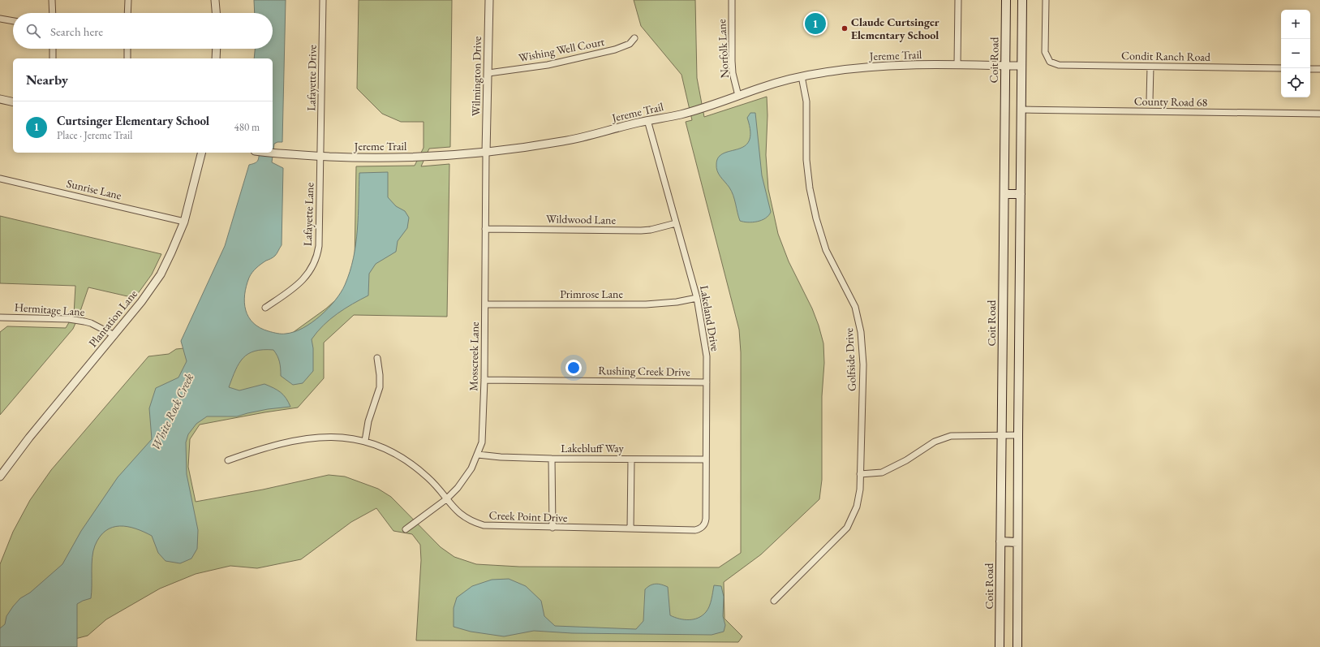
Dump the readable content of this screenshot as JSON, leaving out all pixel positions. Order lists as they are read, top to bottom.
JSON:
{
  "streets": {
    "main road": ["Coit Road"],
    "street": [
      "Norfolk Lane",
      "Wishing Well Court",
      "Jereme Trail",
      "Condit Ranch Road",
      "Wilmington Drive",
      "Lafayette Drive",
      "County Road 68",
      "Sunrise Lane",
      "Lafayette Lane",
      "Wildwood Lane",
      "Primrose Lane",
      "Hermitage Lane",
      "Plantation Lane",
      "Lakeland Drive",
      "Mosscreek Lane",
      "Golfside Drive",
      "Rushing Creek Drive",
      "Lakebluff Way",
      "Creek Point Drive"
    ]
  },
  "crossings": [
    ["Norfolk Lane", "Jereme Trail"],
    ["Wishing Well Court", "Wilmington Drive"],
    ["Jereme Trail", "Coit Road"],
    ["Jereme Trail", "Wilmington Drive"],
    ["Jereme Trail", "Lafayette Drive"],
    ["Jereme Trail", "Lafayette Lane"],
    ["Jereme Trail", "Lakeland Drive"],
    ["Jereme Trail", "Mosscreek Lane"],
    ["Jereme Trail", "Golfside Drive"],
    ["Wilmington Drive", "Mosscreek Lane"],
    ["Lafayette Drive", "Lafayette Lane"],
    ["Sunrise Lane", "Plantation Lane"],
    ["Wildwood Lane", "Lakeland Drive"],
    ["Wildwood Lane", "Mosscreek Lane"],
    ["Primrose Lane", "Lakeland Drive"],
    ["Primrose Lane", "Mosscreek Lane"],
    ["Hermitage Lane", "Plantation Lane"],
    ["Lakeland Drive", "Rushing Creek Drive"],
    ["Lakeland Drive", "Lakebluff Way"],
    ["Lakeland Drive", "Creek Point Drive"],
    ["Mosscreek Lane", "Rushing Creek Drive"],
    ["Mosscreek Lane", "Lakebluff Way"],
    ["Mosscreek Lane", "Creek Point Drive"]
  ],
  "water": ["White Rock Creek"],
  "places": ["Claude Curtsinger Elementary School"],
  "page": {
    "map_buttons": ["+", "−"],
    "pins": "1",
    "search": "Search here",
    "heading": "Nearby",
    "list": [
      {
        "mark": "1",
        "name": "Curtsinger Elementary School",
        "note": "Place · Jereme Trail",
        "value": "480 m"
      }
    ]
  }
}
